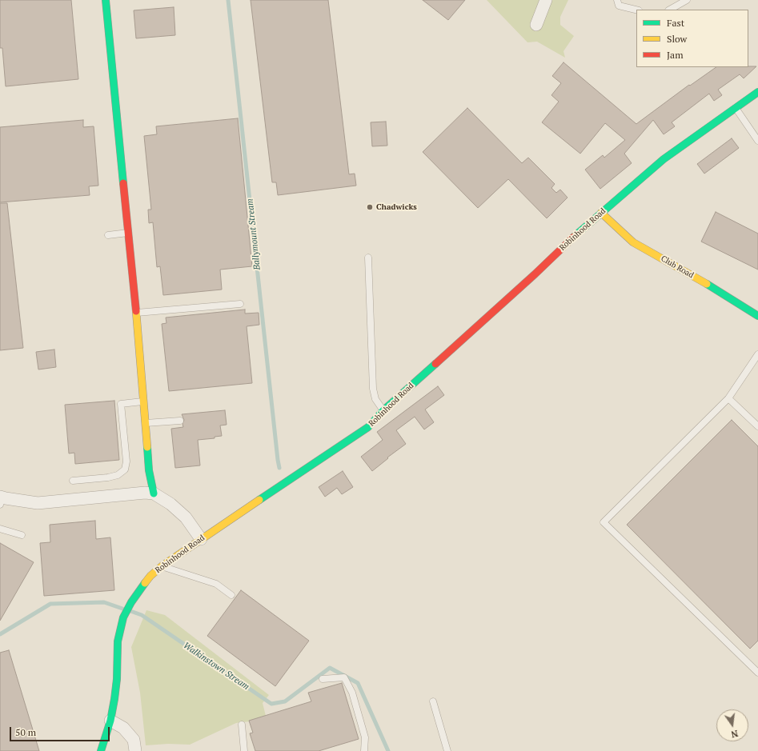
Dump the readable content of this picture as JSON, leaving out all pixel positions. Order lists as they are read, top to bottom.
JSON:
{
  "streets": {
    "street": ["Robinhood Road", "Club Road"]
  },
  "crossings": [
    ["Robinhood Road", "Club Road"]
  ],
  "water": ["Ballymount Stream", "Walkinstown Stream"],
  "places": ["Chadwicks"],
  "legend": ["Fast", "Slow", "Jam"],
  "scale_bar": "50 m",
  "north": "bottom"
}
